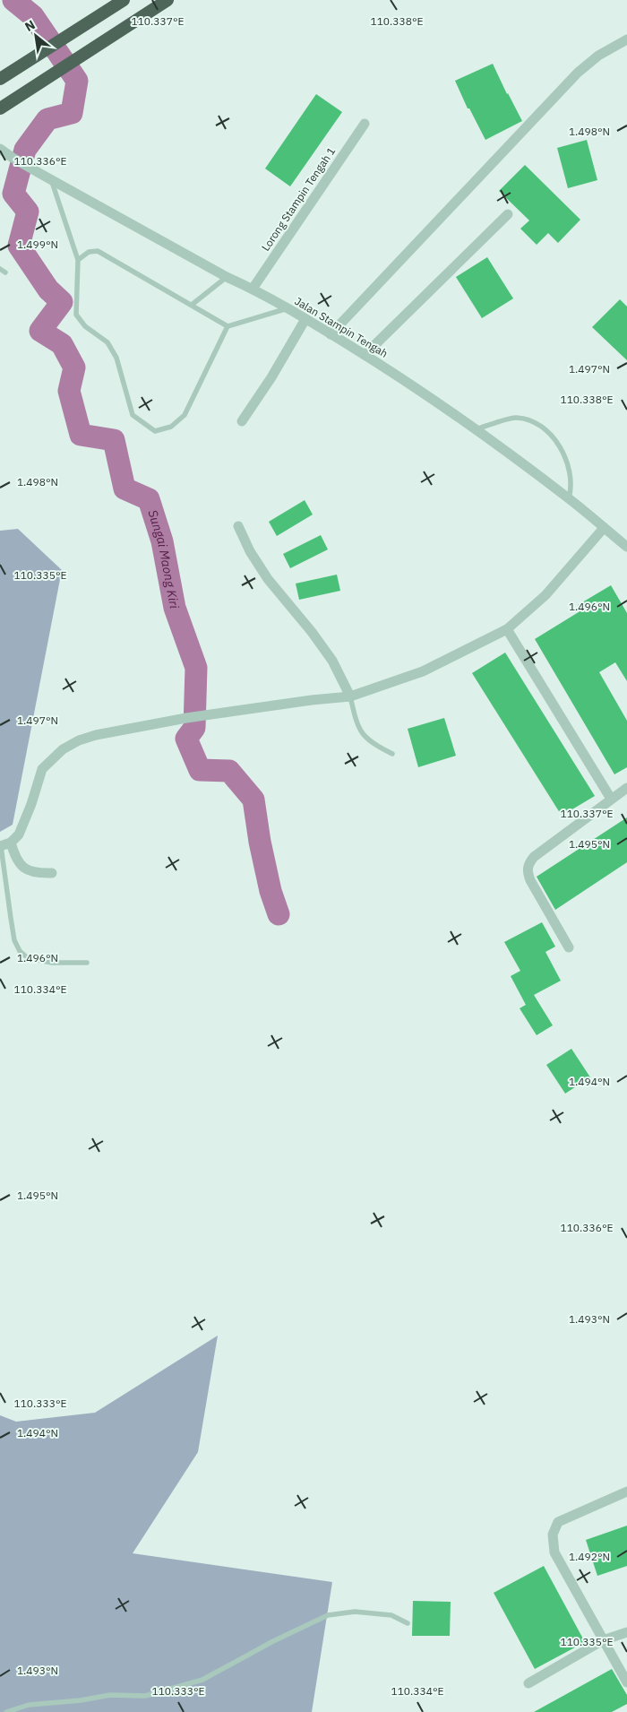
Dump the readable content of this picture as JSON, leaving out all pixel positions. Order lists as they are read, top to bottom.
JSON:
{
  "streets": {
    "street": ["Lorong Stampin Tengah 1", "Jalan Stampin Tengah"]
  },
  "crossings": [
    ["Lorong Stampin Tengah 1", "Jalan Stampin Tengah"]
  ],
  "water": ["Sungai Maong Kiri"],
  "north": "top left",
  "coordinates": [
    "110.337°E",
    "110.338°E",
    "1.498°N",
    "110.336°E",
    "1.499°N",
    "1.497°N",
    "110.335°E",
    "1.496°N",
    "1.495°N",
    "110.334°E",
    "1.494°N",
    "1.493°N",
    "110.333°E",
    "1.492°N"
  ]
}
